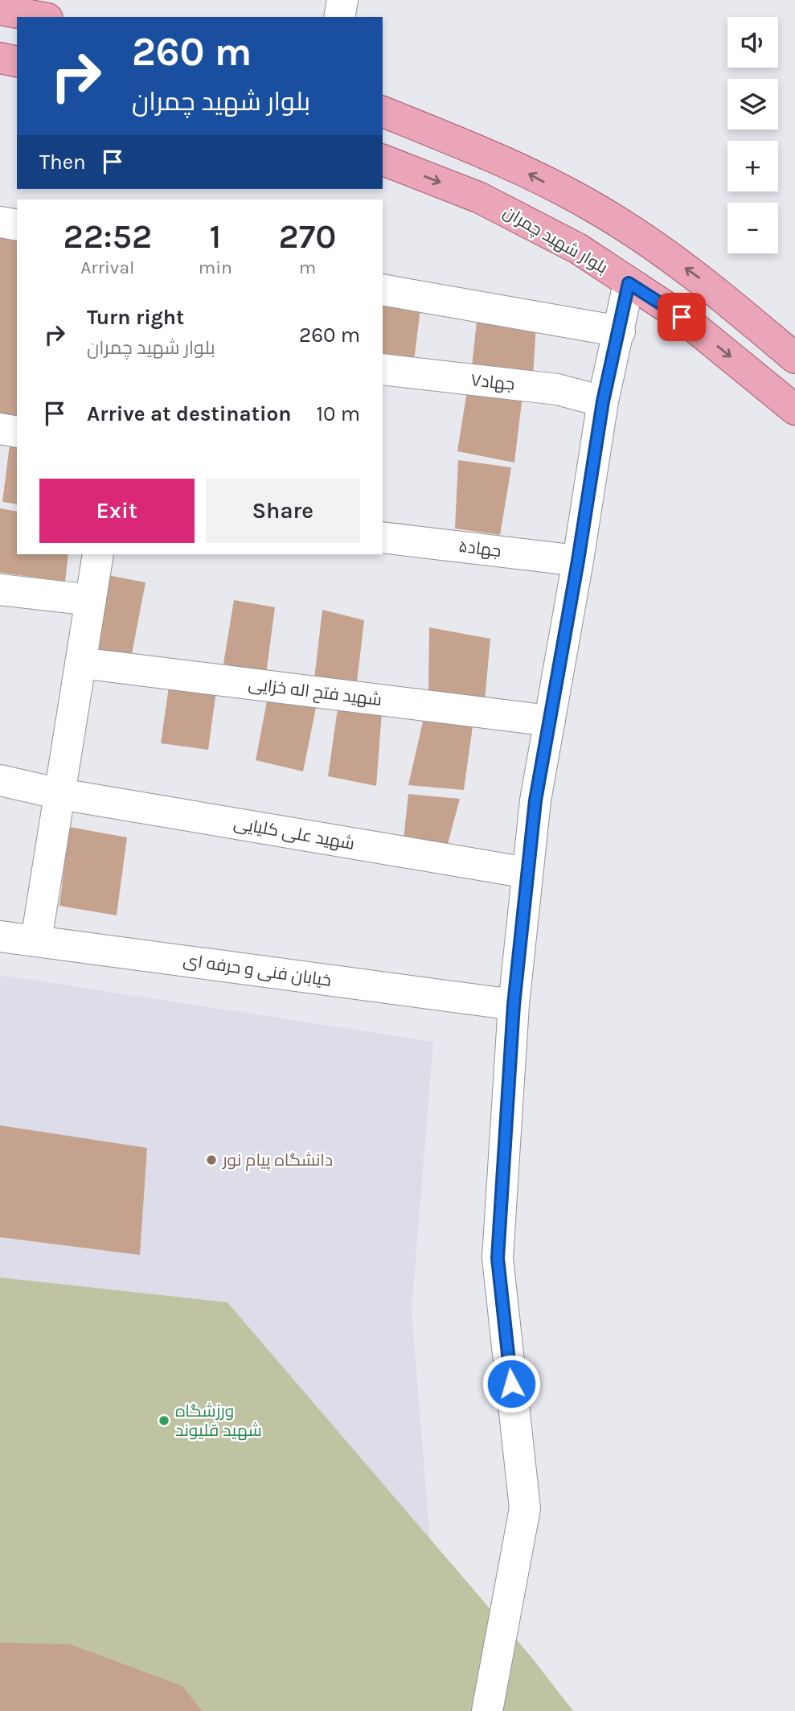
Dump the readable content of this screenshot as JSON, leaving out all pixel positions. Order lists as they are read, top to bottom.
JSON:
{
  "streets": {
    "main road": ["بلوار شهید چمران"],
    "street": [
      "جهاد۷",
      "جهاد۵",
      "شهید فتح اله خزایی",
      "شهید علی کلیایی",
      "خیابان فنی و حرفه ای"
    ]
  },
  "places": ["دانشگاه پیام نور", "ورزشگاه شهید قلیوند"],
  "page": {
    "map_buttons": ["+", "−"],
    "turn": ["260 m", "بلوار شهید چمران"],
    "then": "Then",
    "eta": [
      "22:52",
      "Arrival",
      "1",
      "min",
      "270",
      "m"
    ],
    "list": [
      {
        "name": "Turn right",
        "note": "بلوار شهید چمران",
        "value": "260 m"
      },
      {
        "name": "Arrive at destination",
        "value": "10 m"
      }
    ],
    "buttons": ["Exit", "Share"]
  }
}
